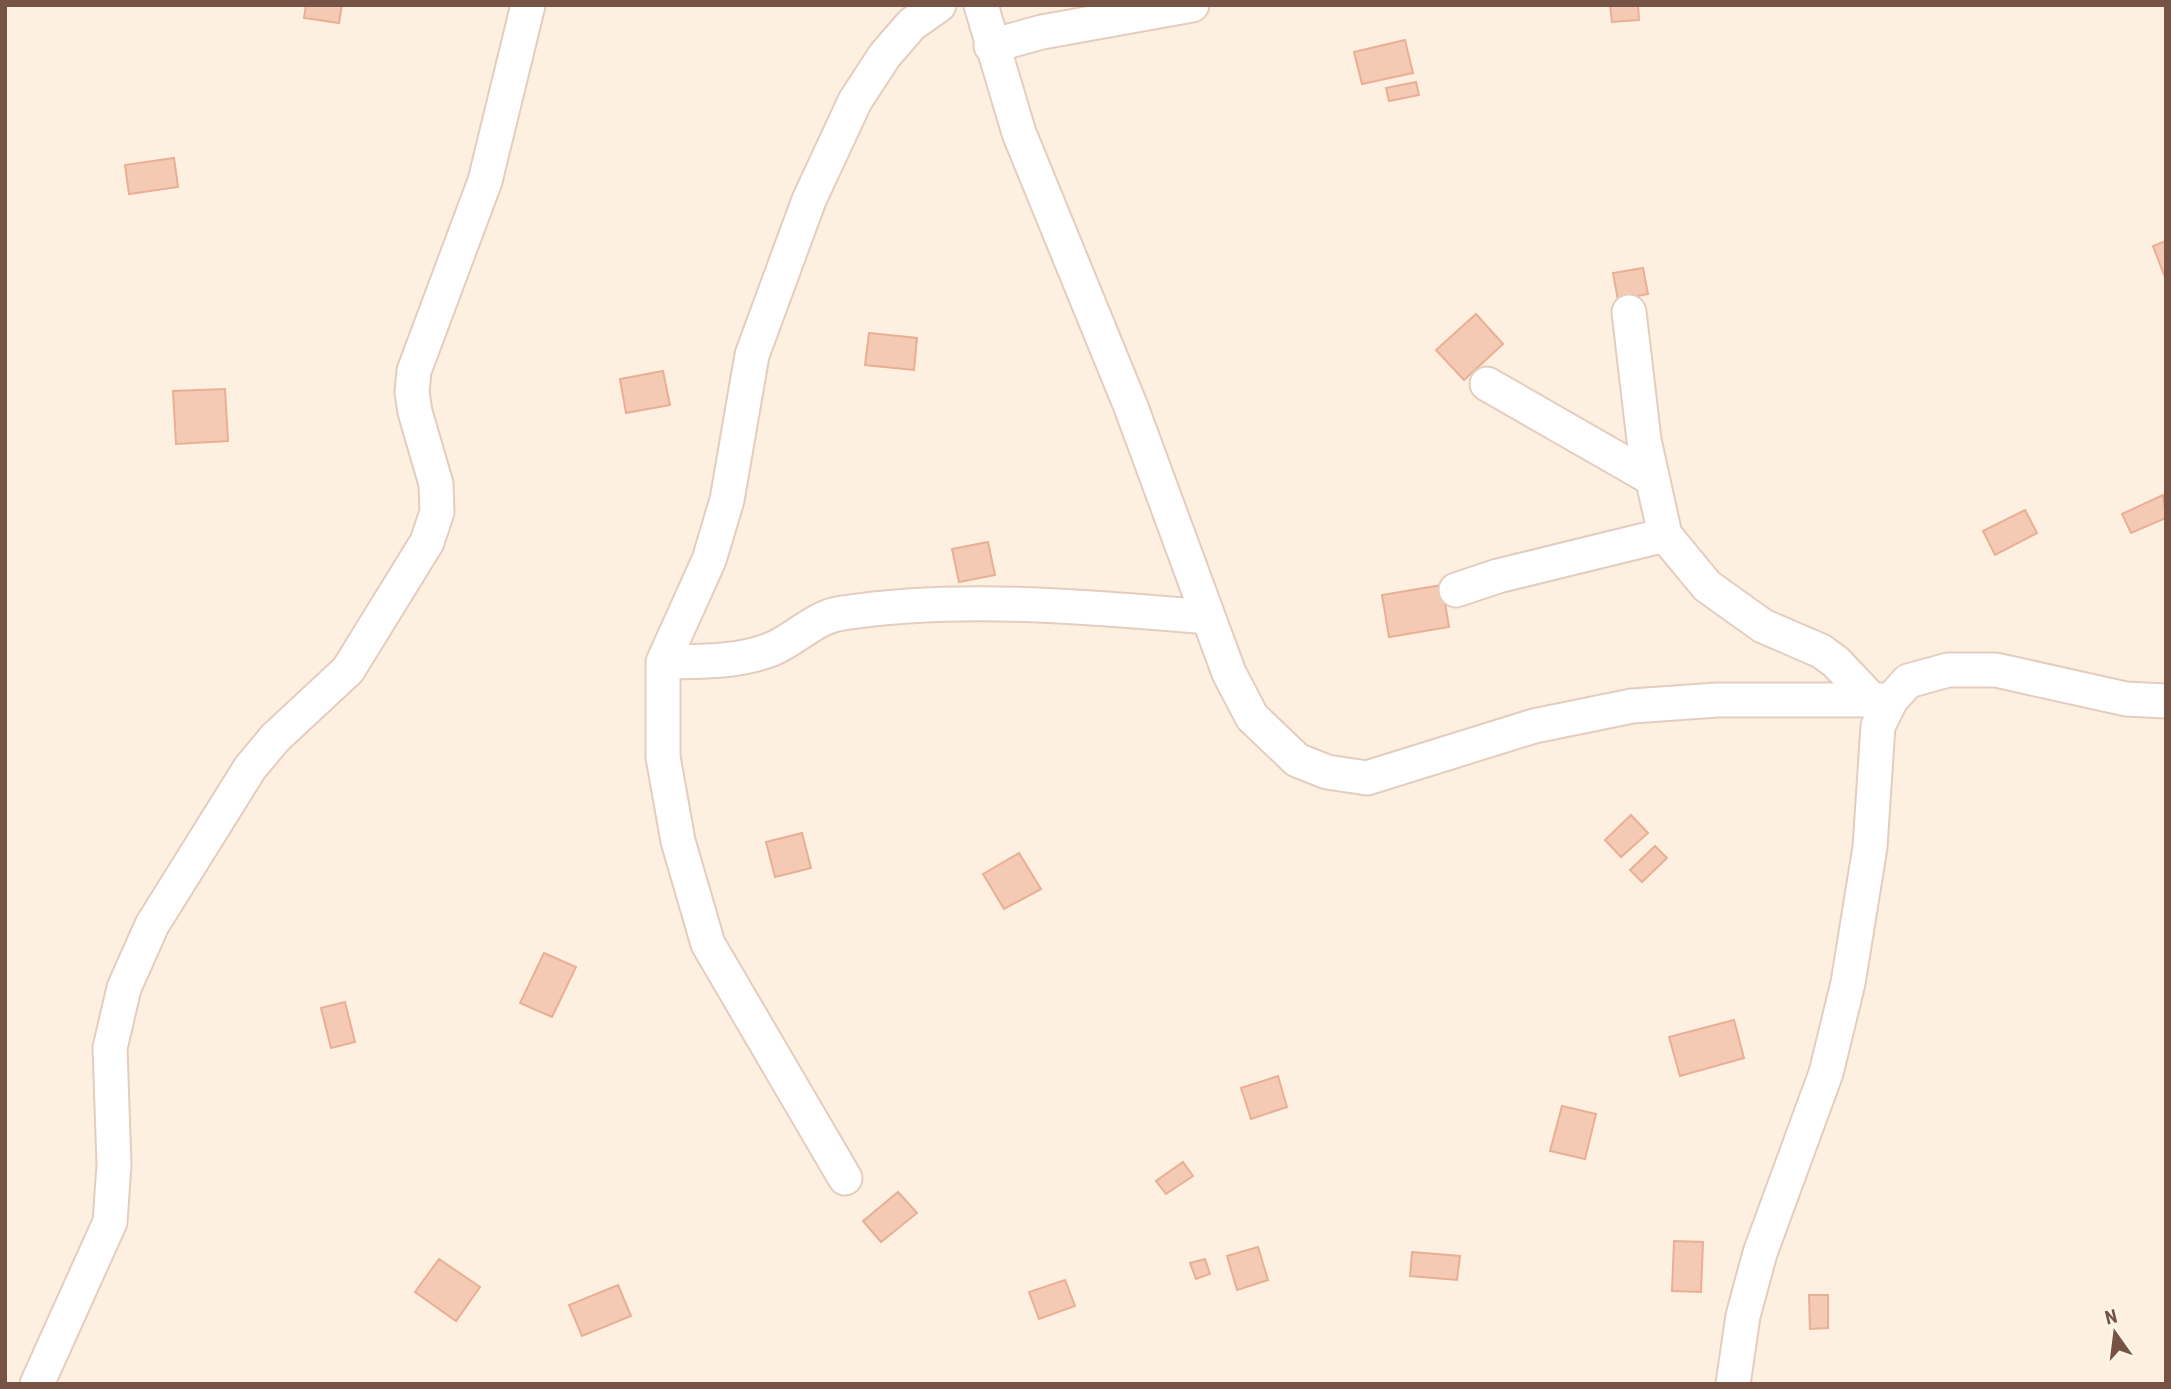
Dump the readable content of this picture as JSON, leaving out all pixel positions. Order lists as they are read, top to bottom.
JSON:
{
  "north": "top"
}
